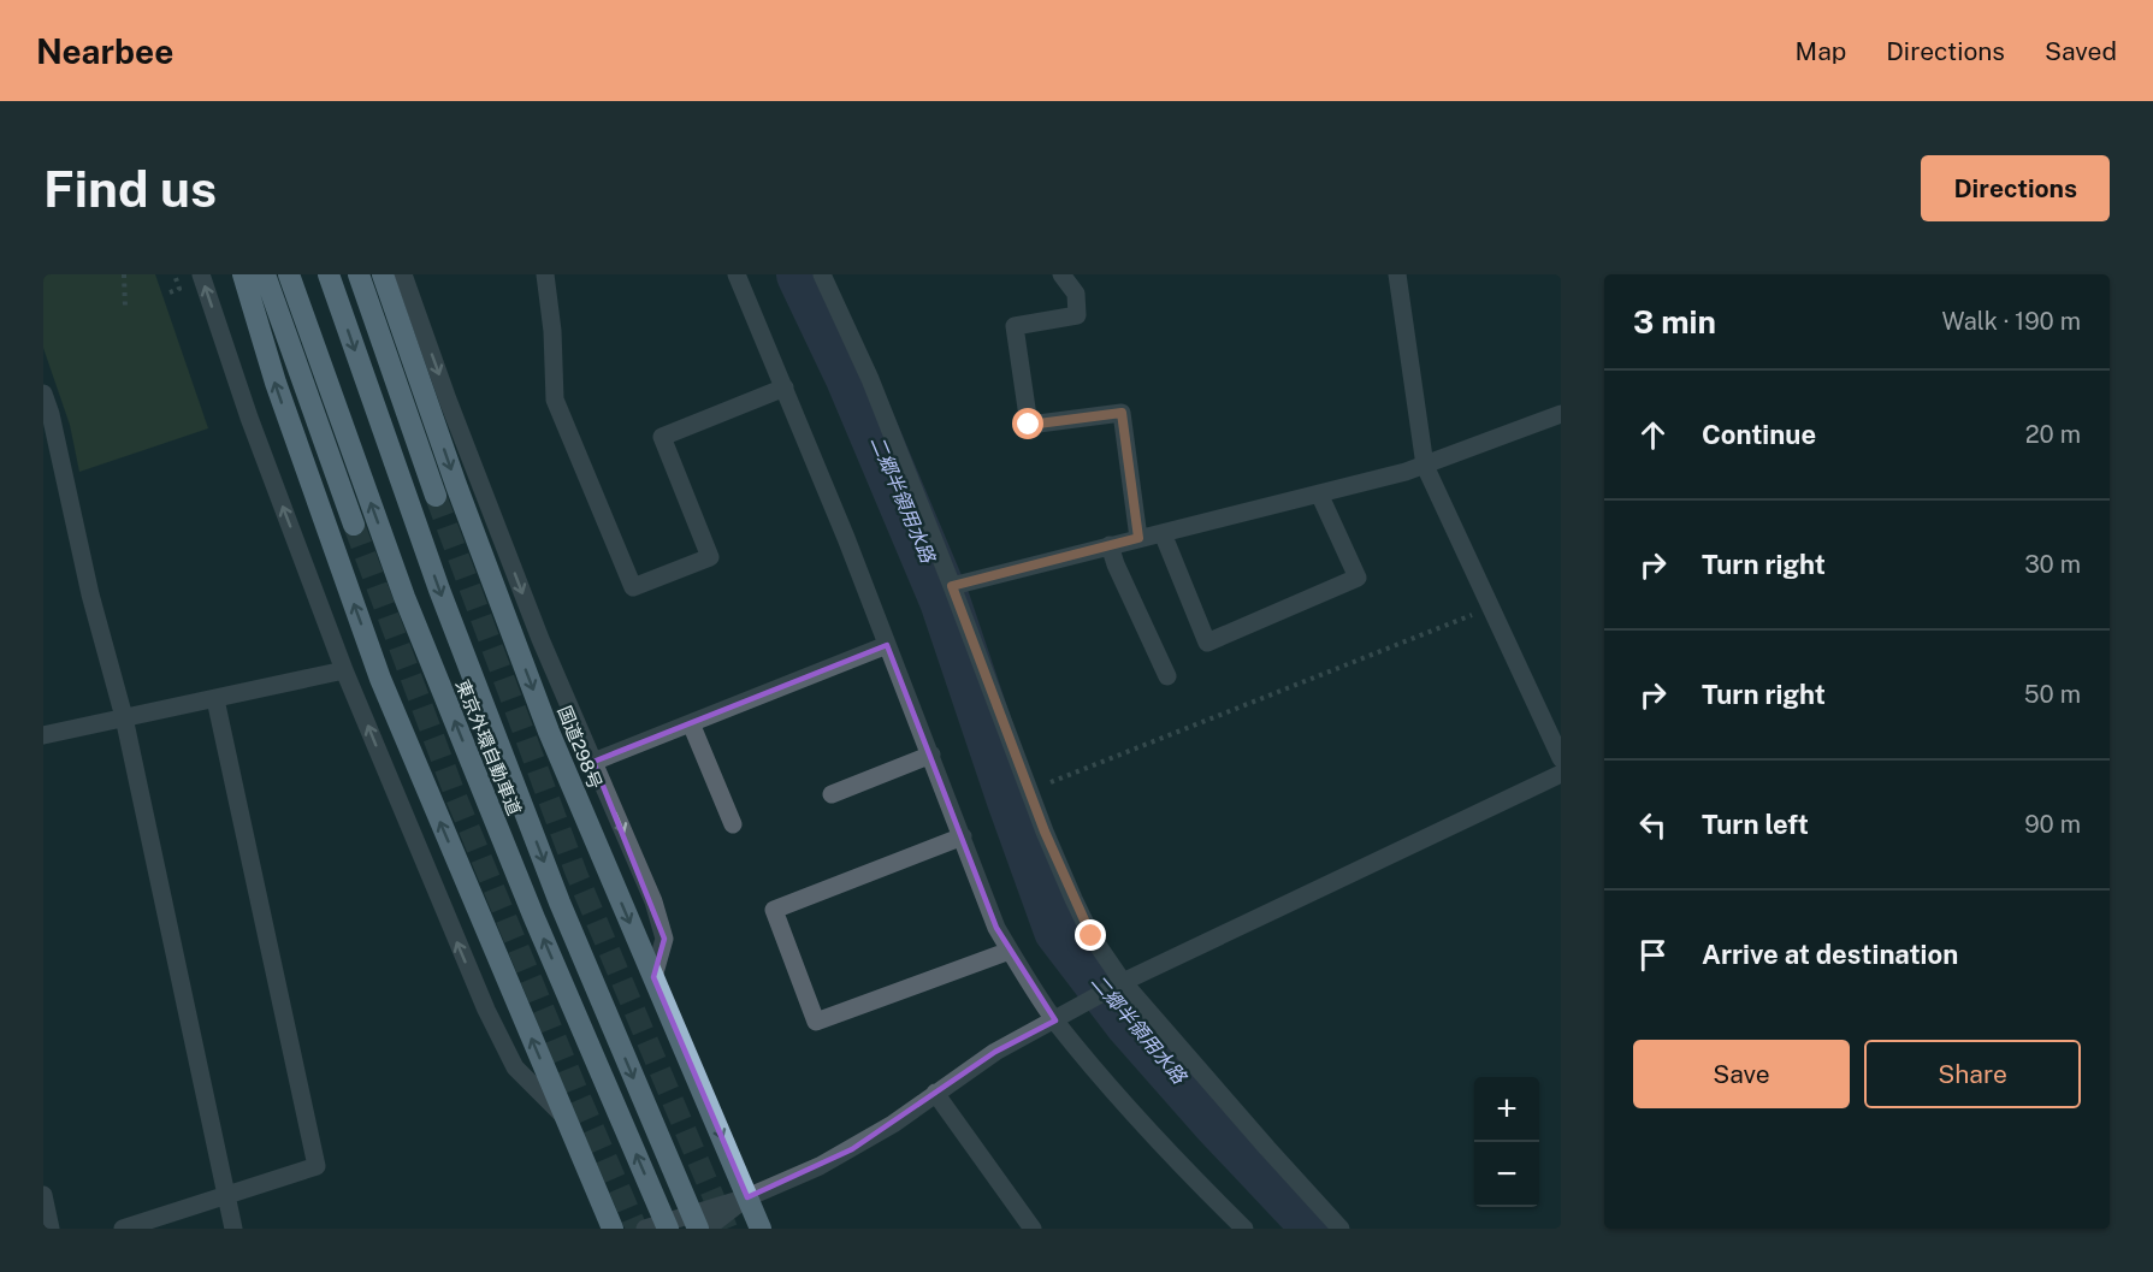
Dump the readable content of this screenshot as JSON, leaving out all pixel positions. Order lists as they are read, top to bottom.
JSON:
{
  "streets": {
    "highway": ["東京外環自動車道", "国道298号"]
  },
  "water": ["二郷半領用水路"],
  "page": {
    "header": "Nearbee",
    "nav": ["Map", "Directions", "Saved"],
    "buttons": [
      "Directions",
      ["Save", "Share"]
    ],
    "title": "Find us",
    "heading": ["3 min", "Walk · 190 m"],
    "list": [
      ["Continue", "20 m"],
      ["Turn right", "30 m"],
      ["Turn right", "50 m"],
      ["Turn left", "90 m"],
      "Arrive at destination"
    ],
    "map_buttons": ["+", "−"]
  }
}
